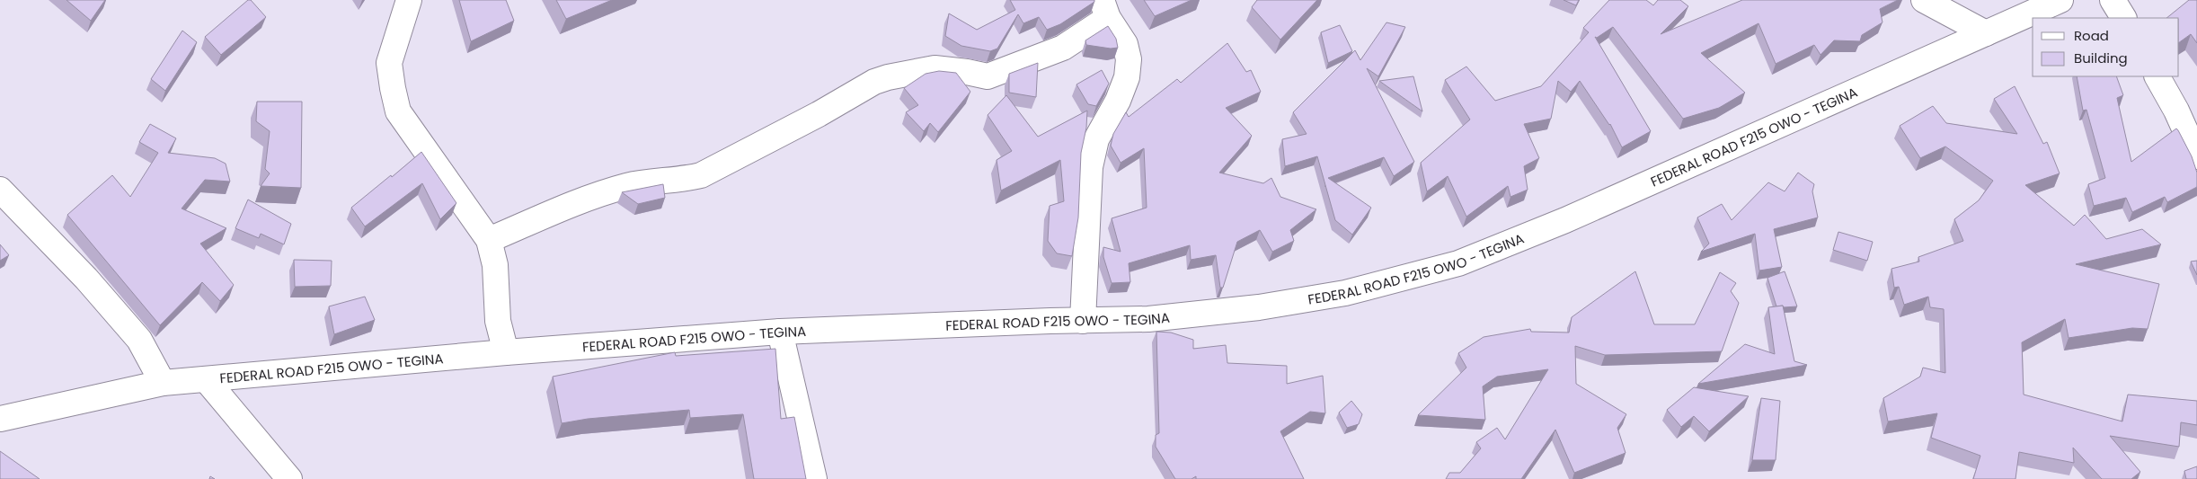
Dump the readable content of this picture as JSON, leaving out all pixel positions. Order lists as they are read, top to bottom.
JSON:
{
  "streets": {
    "main road": ["FEDERAL ROAD F215 OWO - TEGINA"]
  },
  "legend": ["Road", "Building"]
}
